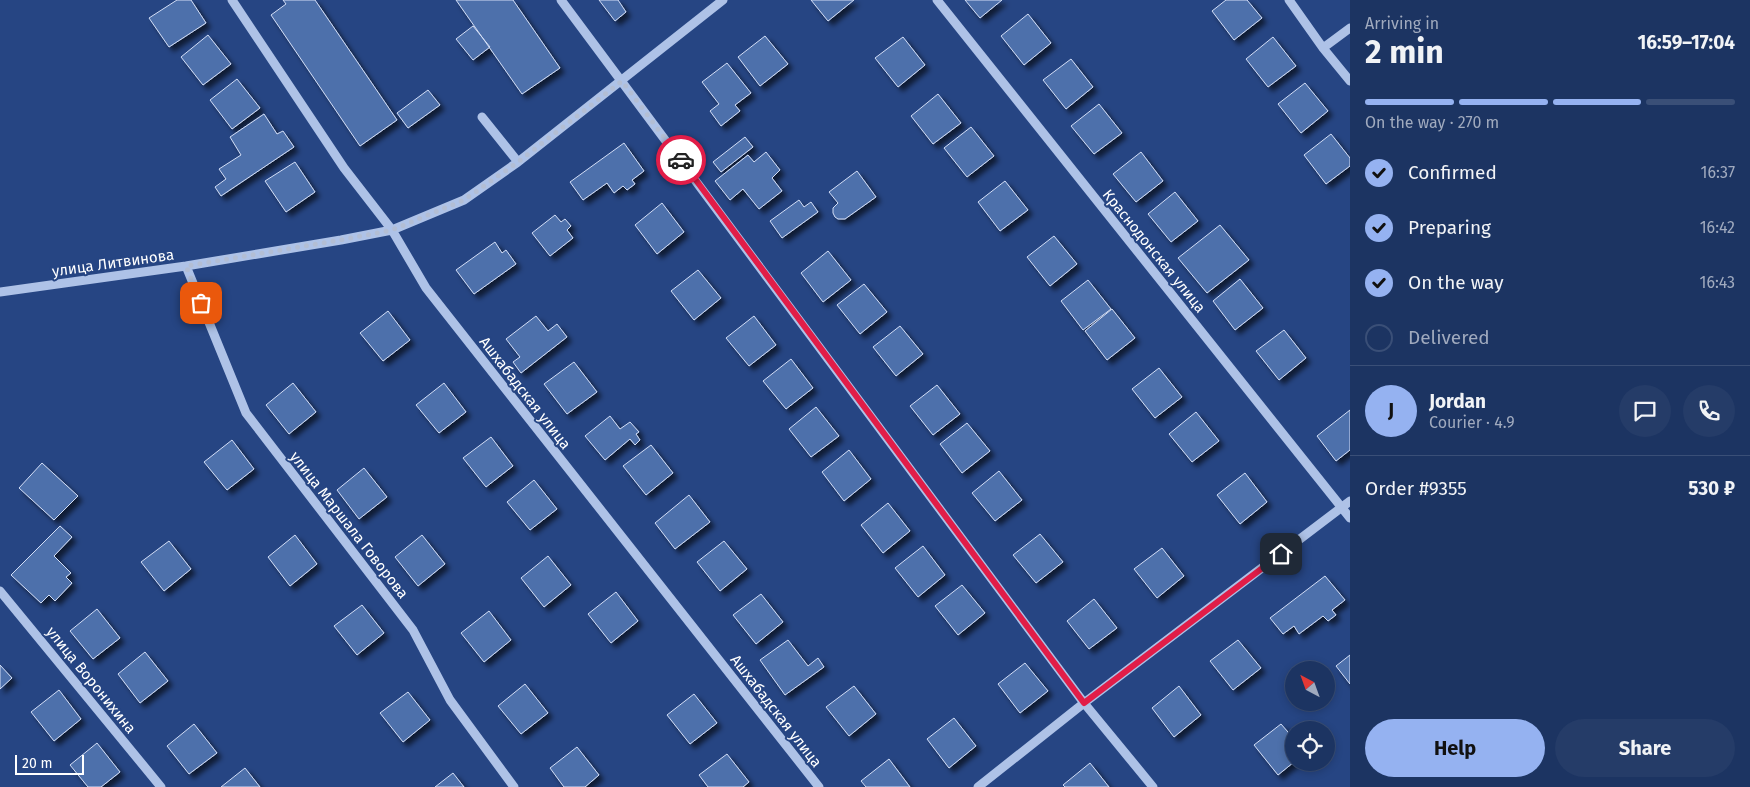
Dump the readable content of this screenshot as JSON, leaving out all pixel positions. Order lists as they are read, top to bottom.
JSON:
{
  "streets": {
    "street": [
      "Краснодонская улица",
      "улица Литвинова",
      "Ашхабадская улица",
      "улица Маршала Говорова",
      "улица Воронихина"
    ]
  },
  "crossings": [
    ["улица Литвинова", "Ашхабадская улица"],
    ["улица Литвинова", "улица Маршала Говорова"]
  ],
  "scale_bar": "20 m",
  "north": "top left",
  "page": {
    "heading": ["2 min", "Arriving in", "16:59–17:04"],
    "panel": [
      "Jordan",
      "Courier · 4.9",
      "Order #9355",
      "530 ₽"
    ],
    "bar": "On the way · 270 m",
    "list": [
      ["Confirmed", "16:37"],
      ["Preparing", "16:42"],
      ["On the way", "16:43"],
      "Delivered"
    ],
    "round": "J",
    "buttons": ["Help", "Share"],
    "scale": "20 m"
  }
}
